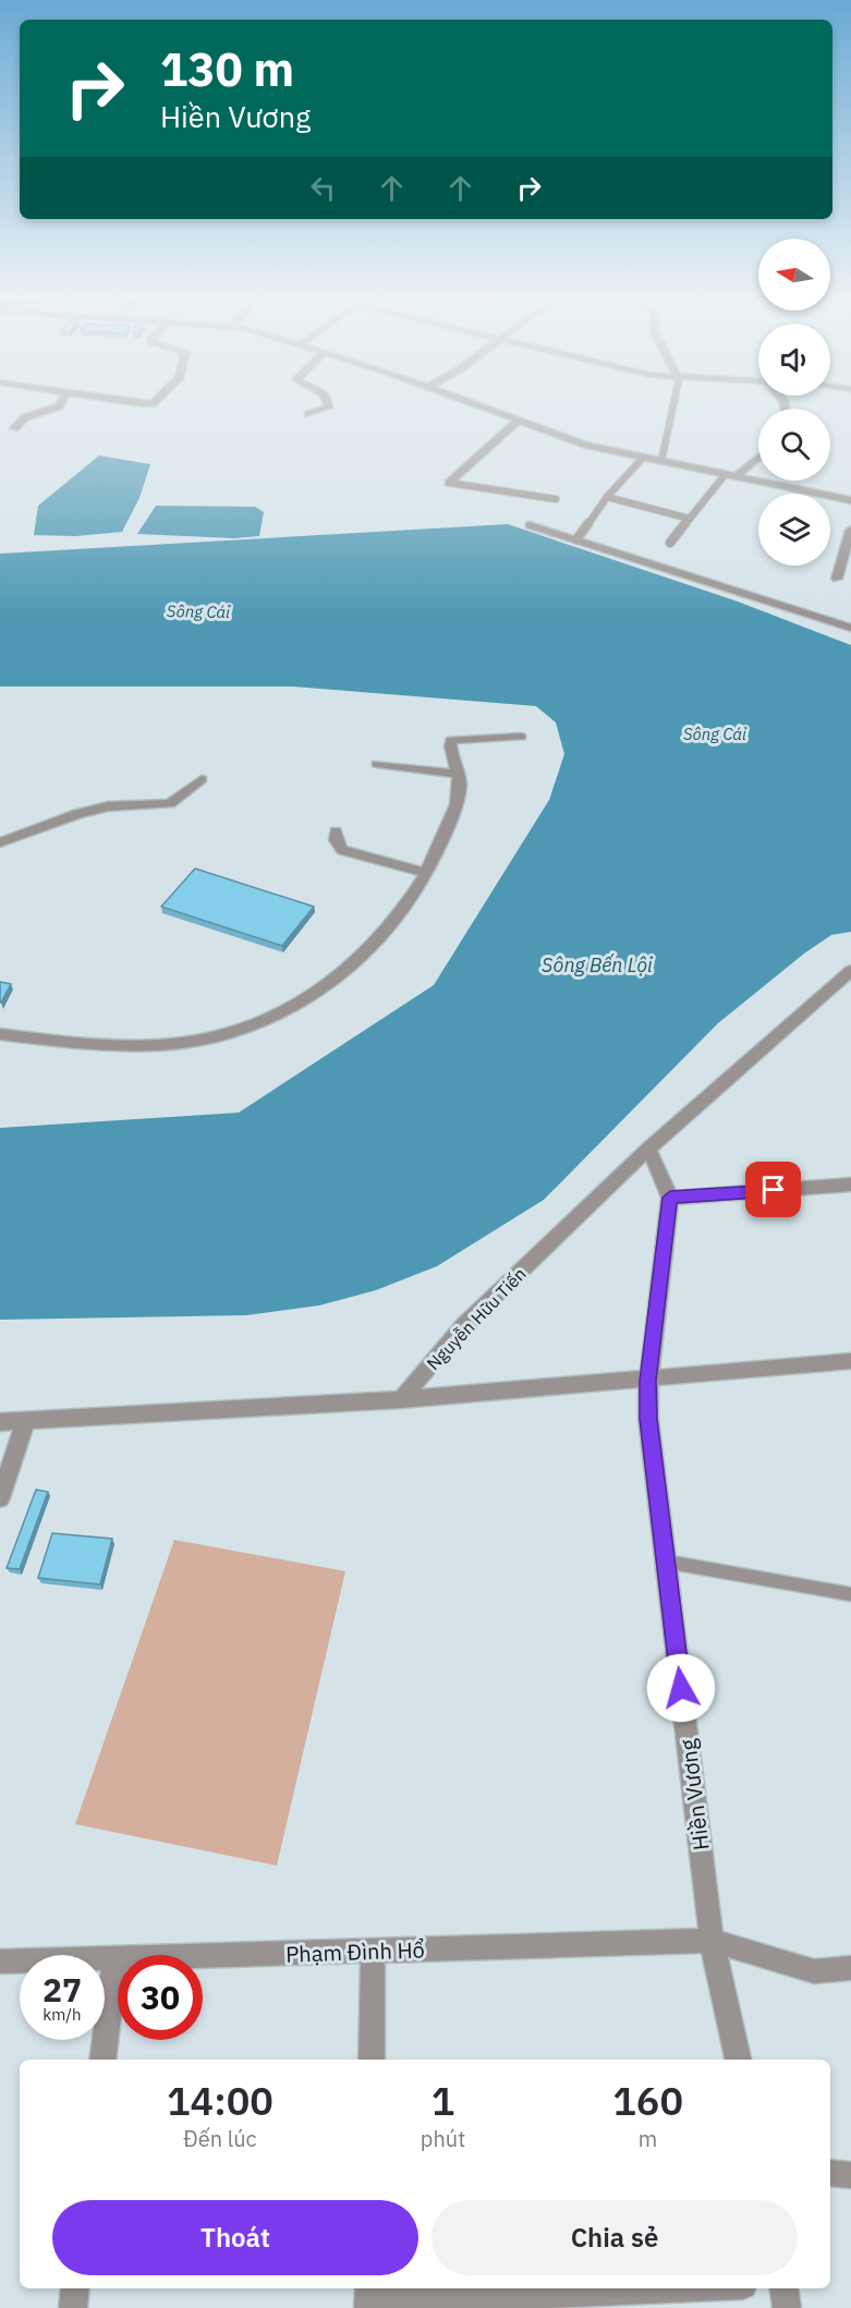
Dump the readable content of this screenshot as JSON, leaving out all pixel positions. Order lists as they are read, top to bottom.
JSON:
{
  "streets": {
    "street": ["Nguyễn Hữu Tiến", "Hiền Vương", "Phạm Đình Hổ"]
  },
  "crossings": [
    ["Hiền Vương", "Phạm Đình Hổ"]
  ],
  "water": ["Sông Cái", "Sông Bến Lội"],
  "north": "left",
  "page": {
    "turn": ["130 m", "Hiền Vương"],
    "speed": "27 km/h",
    "limit": "30",
    "eta": [
      "14:00",
      "Đến lúc",
      "1",
      "phút",
      "160",
      "m"
    ],
    "buttons": ["Thoát", "Chia sẻ"]
  }
}
